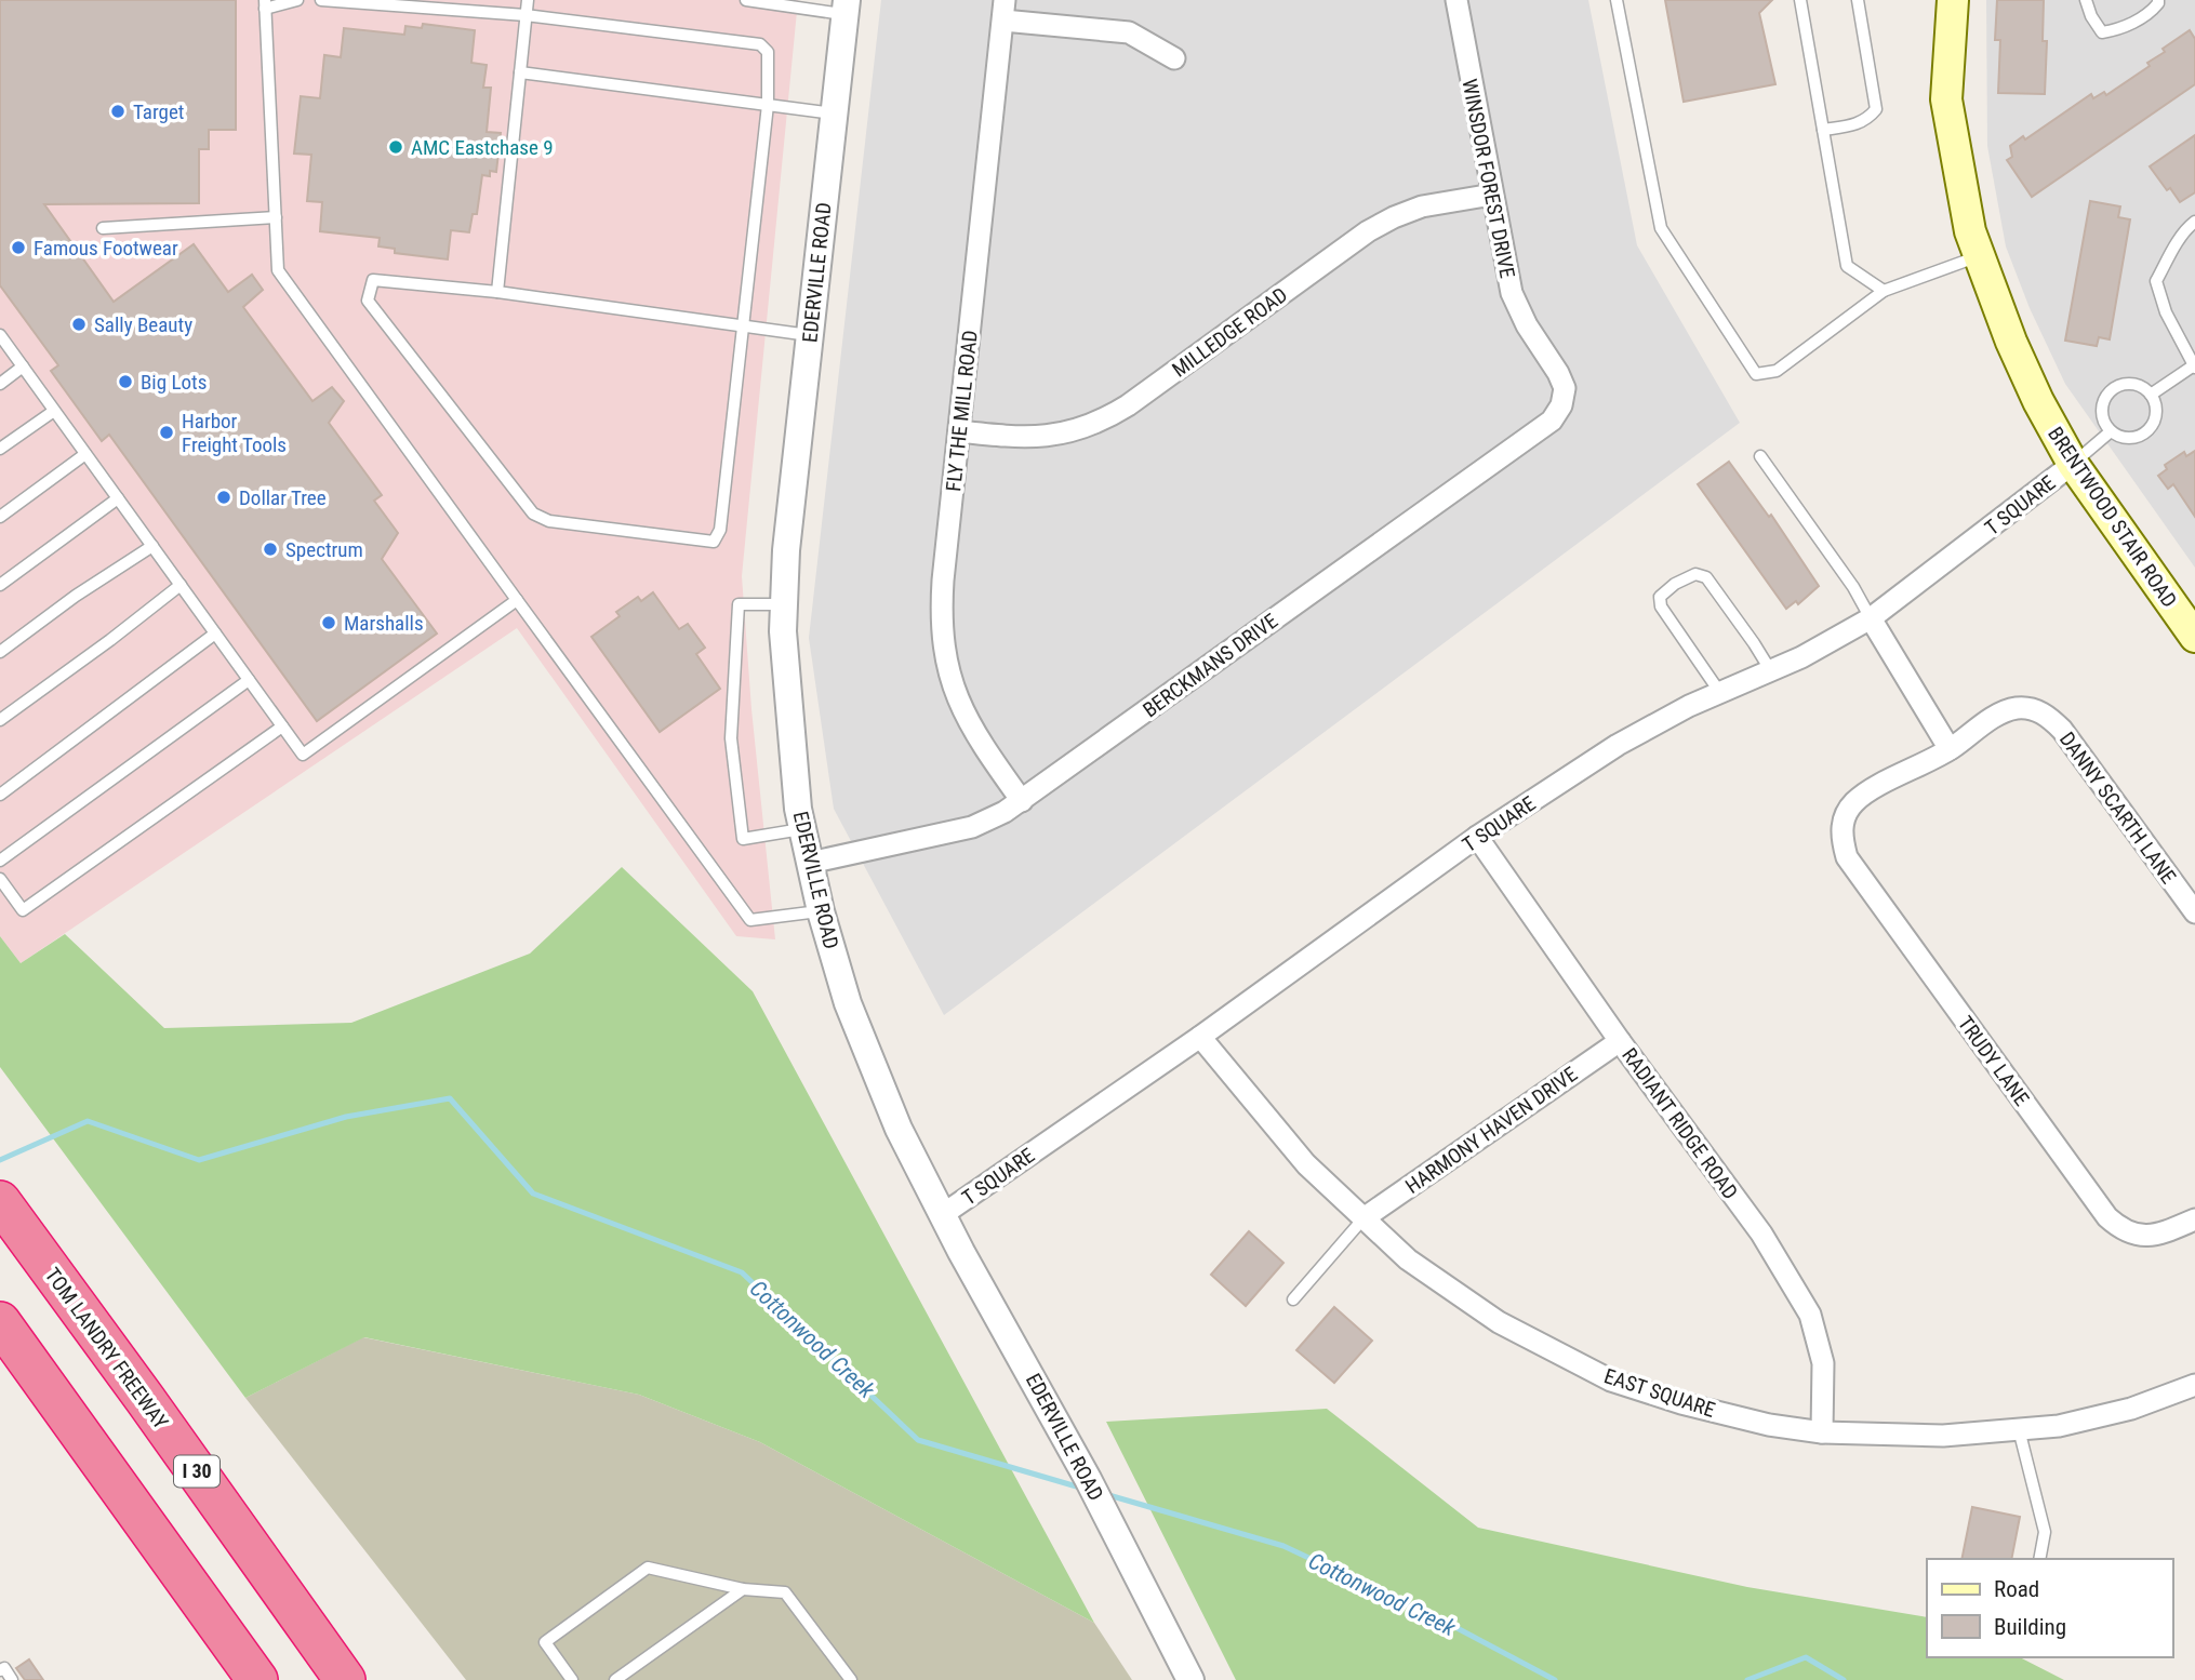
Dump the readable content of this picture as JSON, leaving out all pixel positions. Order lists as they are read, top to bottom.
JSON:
{
  "streets": {
    "highway": ["TOM LANDRY FREEWAY", "I 30"],
    "main road": ["BRENTWOOD STAIR ROAD"],
    "street": [
      "WINSDOR FOREST DRIVE",
      "EDERVILLE ROAD",
      "MILLEDGE ROAD",
      "FLY THE MILL ROAD",
      "T SQUARE",
      "BERCKMANS DRIVE",
      "DANNY SCARTH LANE",
      "TRUDY LANE",
      "RADIANT RIDGE ROAD",
      "HARMONY HAVEN DRIVE",
      "EAST SQUARE"
    ]
  },
  "crossings": [
    ["WINSDOR FOREST DRIVE", "MILLEDGE ROAD"],
    ["WINSDOR FOREST DRIVE", "BERCKMANS DRIVE"],
    ["EDERVILLE ROAD", "T SQUARE"],
    ["EDERVILLE ROAD", "BERCKMANS DRIVE"],
    ["MILLEDGE ROAD", "FLY THE MILL ROAD"],
    ["FLY THE MILL ROAD", "BERCKMANS DRIVE"],
    ["T SQUARE", "BRENTWOOD STAIR ROAD"],
    ["T SQUARE", "RADIANT RIDGE ROAD"],
    ["T SQUARE", "EAST SQUARE"],
    ["DANNY SCARTH LANE", "TRUDY LANE"],
    ["RADIANT RIDGE ROAD", "HARMONY HAVEN DRIVE"],
    ["RADIANT RIDGE ROAD", "EAST SQUARE"],
    ["HARMONY HAVEN DRIVE", "EAST SQUARE"]
  ],
  "water": ["Cottonwood Creek"],
  "places": [
    "Target",
    "AMC Eastchase 9",
    "Famous Footwear",
    "Sally Beauty",
    "Big Lots",
    "Harbor Freight Tools",
    "Dollar Tree",
    "Spectrum",
    "Marshalls"
  ],
  "legend": ["Road", "Building"]
}
